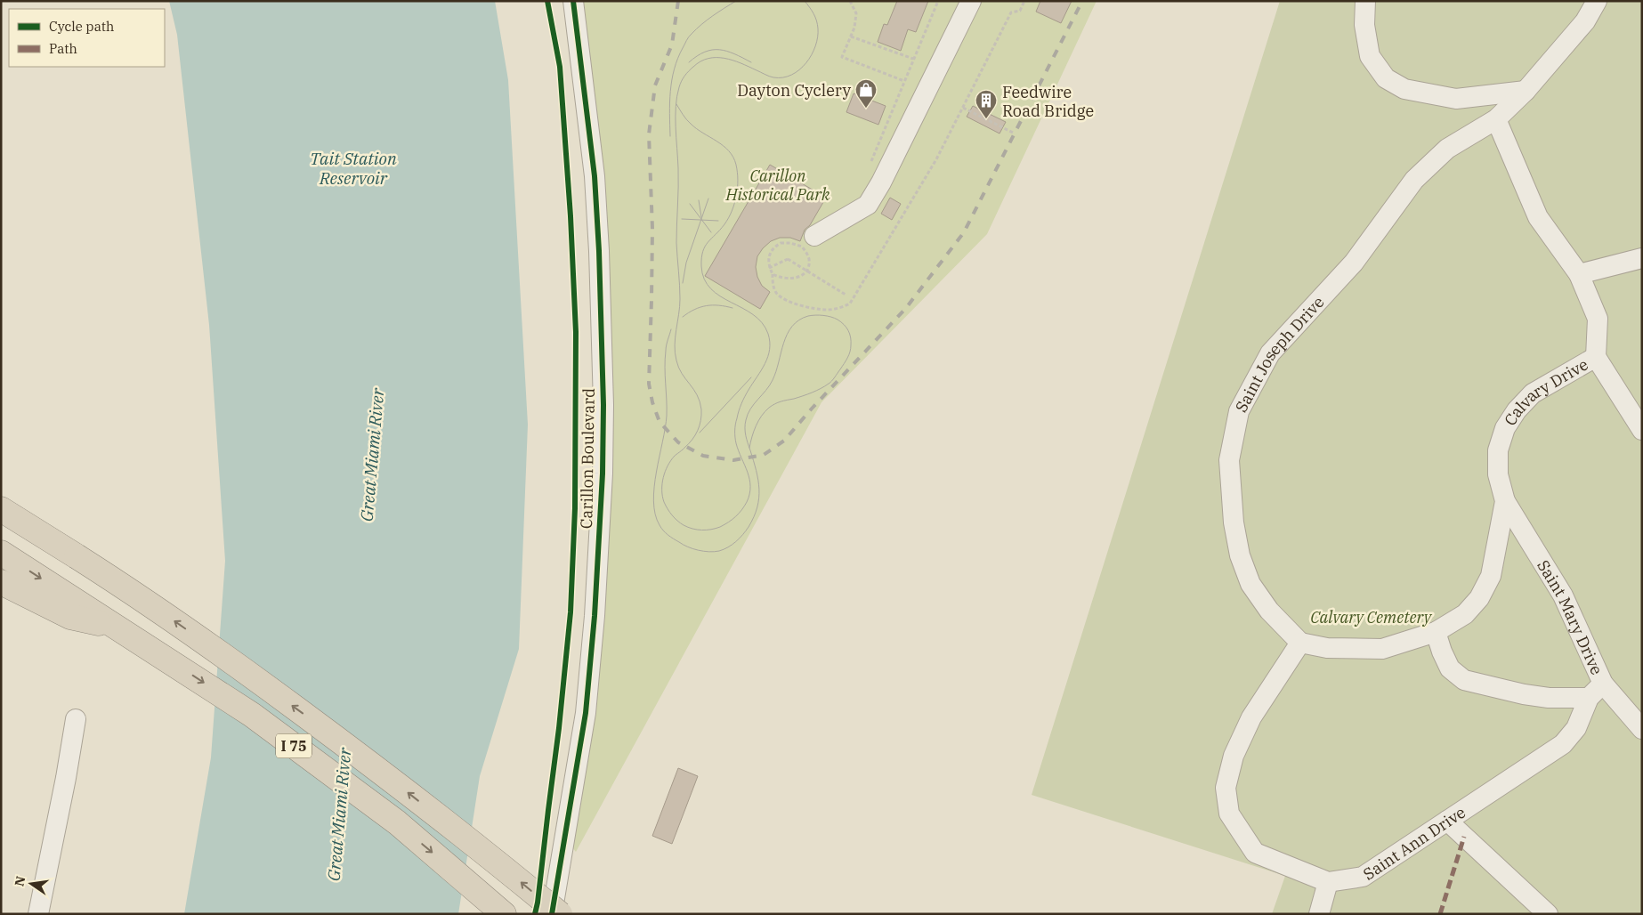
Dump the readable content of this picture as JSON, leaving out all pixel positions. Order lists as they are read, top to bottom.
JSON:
{
  "streets": {
    "highway": ["I 75"],
    "street": [
      "Saint Joseph Drive",
      "Calvary Drive",
      "Carillon Boulevard",
      "Saint Mary Drive",
      "Saint Ann Drive"
    ]
  },
  "crossings": [
    ["Saint Joseph Drive", "Calvary Drive"],
    ["Calvary Drive", "Saint Mary Drive"],
    ["Saint Mary Drive", "Saint Ann Drive"]
  ],
  "water": ["Tait Station Reservoir", "Great Miami River"],
  "parks": ["Carillon Historical Park", "Calvary Cemetery"],
  "places": {
    "shop": ["Dayton Cyclery"],
    "building": ["Feedwire Road Bridge"]
  },
  "legend": ["Cycle path", "Path"],
  "north": "left"
}
